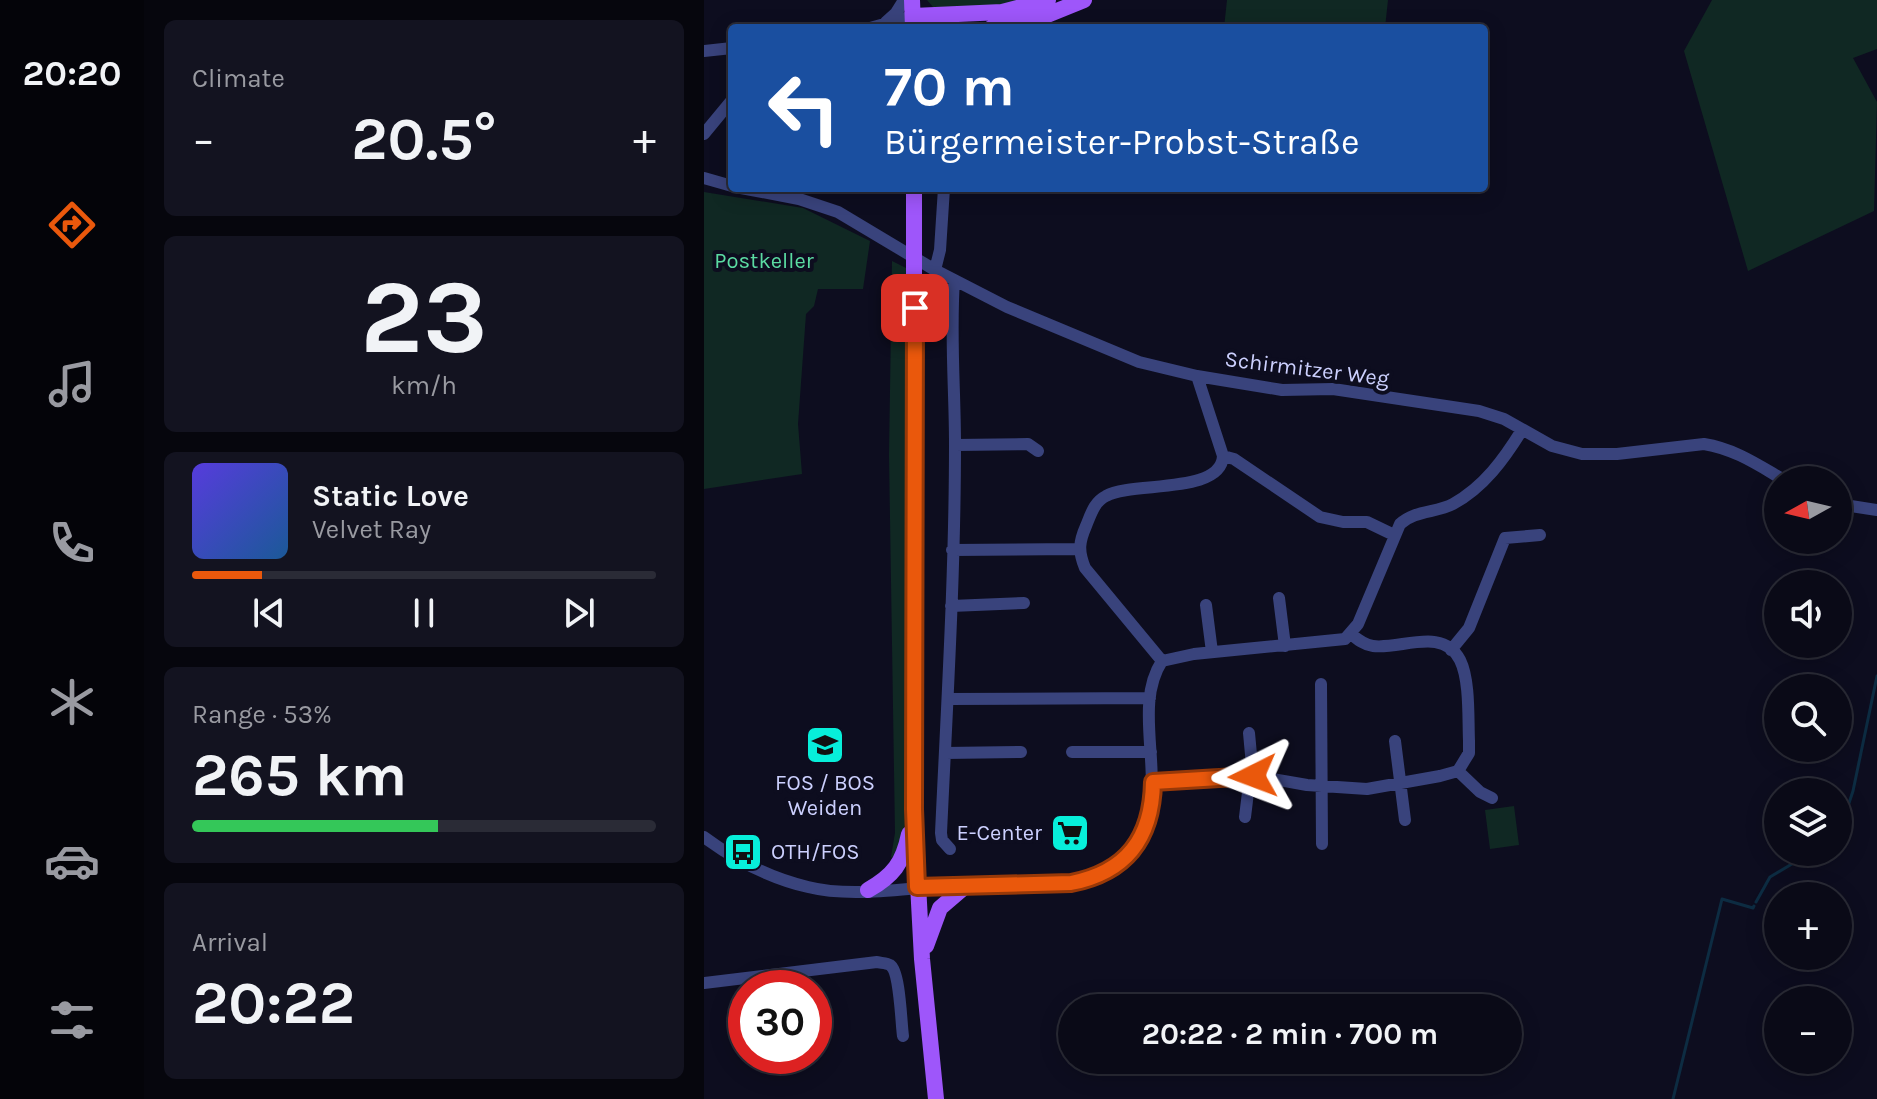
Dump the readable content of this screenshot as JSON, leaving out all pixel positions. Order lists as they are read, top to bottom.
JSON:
{
  "streets": {
    "street": ["Schirmitzer Weg"]
  },
  "parks": ["Postkeller"],
  "places": {
    "school or university": ["FOS / BOS Weiden"],
    "supermarket": ["E-Center"],
    "bus stop": ["OTH/FOS"]
  },
  "north": "left",
  "page": {
    "tabs": "20:20",
    "tile": [
      "Climate",
      ["23", "km/h"],
      ["Range · 53%", "265 km"],
      ["Arrival", "20:22"]
    ],
    "turn": ["70 m", "Bürgermeister-Probst-Straße"],
    "heat": ["−", "20.5°", "+"],
    "song": ["Static Love", "Velvet Ray"],
    "map_buttons": ["+", "−"],
    "limit": "30",
    "trip": "20:22 · 2 min · 700 m"
  }
}
